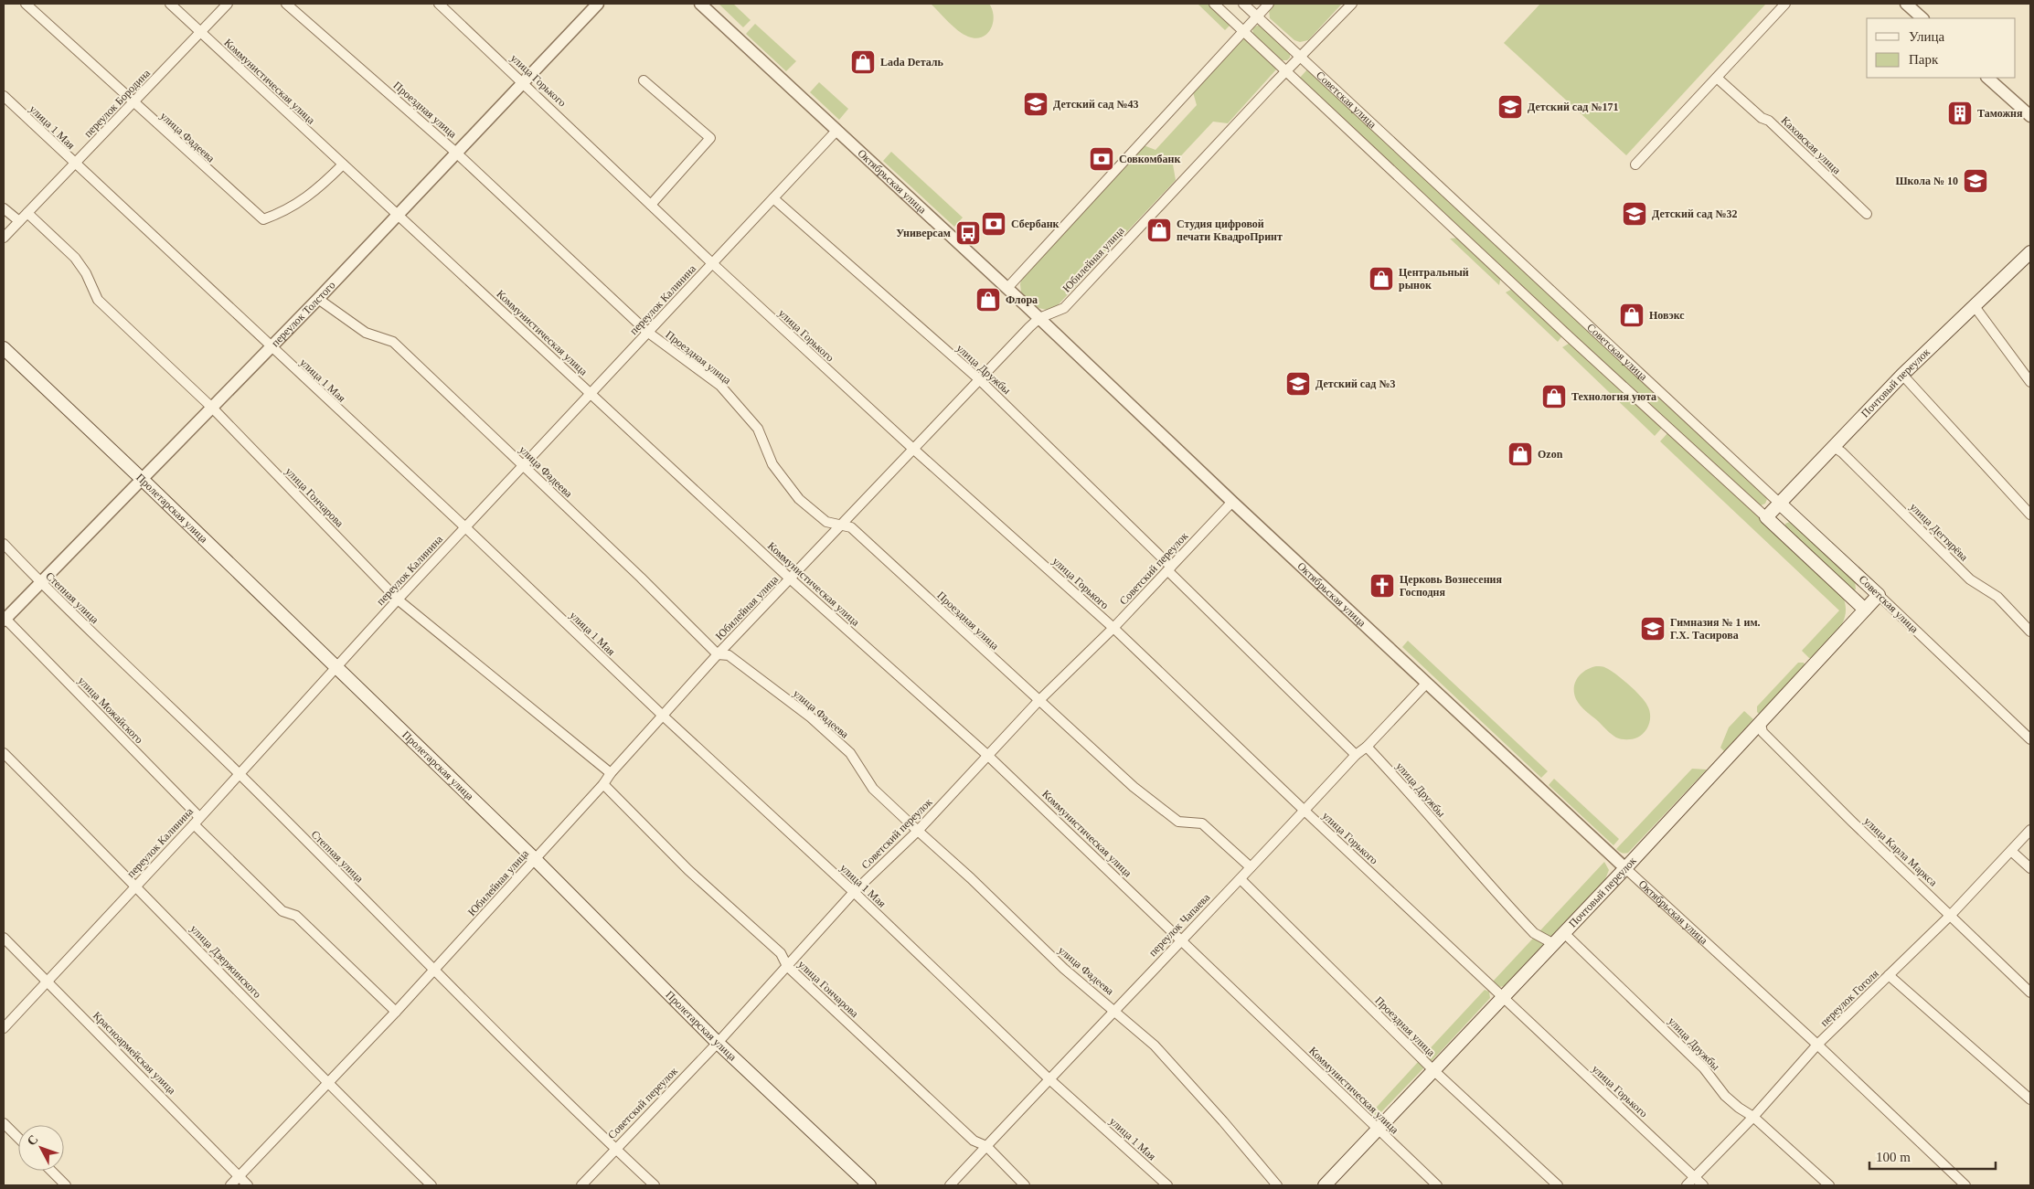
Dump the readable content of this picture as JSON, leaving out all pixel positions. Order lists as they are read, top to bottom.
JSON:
{
  "streets": {
    "main road": ["Советская улица", "Почтовый переулок", "Пролетарская улица"],
    "street": [
      "улица Горького",
      "Коммунистическая улица",
      "переулок Бородина",
      "Проездная улица",
      "улица 1 Мая",
      "улица Фадеева",
      "Каховская улица",
      "Октябрьская улица",
      "Юбилейная улица",
      "переулок Калинина",
      "переулок Толстого",
      "улица Дружбы",
      "улица Гончарова",
      "улица Дегтярёва",
      "Советский переулок",
      "Степная улица",
      "улица Можайского",
      "улица Карла Маркса",
      "переулок Чапаева",
      "улица Дзержинского",
      "переулок Гоголя",
      "Красноармейская улица"
    ]
  },
  "crossings": [
    ["улица Горького", "Юбилейная улица"],
    ["улица Горького", "переулок Калинина"],
    ["улица Горького", "переулок Толстого"],
    ["улица Горького", "Почтовый переулок"],
    ["улица Горького", "Советский переулок"],
    ["улица Горького", "переулок Чапаева"],
    ["улица Горького", "переулок Гоголя"],
    ["Коммунистическая улица", "переулок Бородина"],
    ["Коммунистическая улица", "улица Фадеева"],
    ["Коммунистическая улица", "Юбилейная улица"],
    ["Коммунистическая улица", "переулок Калинина"],
    ["Коммунистическая улица", "переулок Толстого"],
    ["Коммунистическая улица", "Почтовый переулок"],
    ["Коммунистическая улица", "Советский переулок"],
    ["Коммунистическая улица", "переулок Чапаева"],
    ["Советская улица", "Юбилейная улица"],
    ["Советская улица", "Почтовый переулок"],
    ["переулок Бородина", "улица 1 Мая"],
    ["переулок Бородина", "улица Фадеева"],
    ["переулок Бородина", "улица Гончарова"],
    ["Проездная улица", "Юбилейная улица"],
    ["Проездная улица", "переулок Калинина"],
    ["Проездная улица", "переулок Толстого"],
    ["Проездная улица", "Почтовый переулок"],
    ["Проездная улица", "Советский переулок"],
    ["Проездная улица", "переулок Чапаева"],
    ["улица 1 Мая", "Юбилейная улица"],
    ["улица 1 Мая", "переулок Калинина"],
    ["улица 1 Мая", "переулок Толстого"],
    ["улица 1 Мая", "Советский переулок"],
    ["улица 1 Мая", "переулок Чапаева"],
    ["улица Фадеева", "Юбилейная улица"],
    ["улица Фадеева", "переулок Калинина"],
    ["улица Фадеева", "переулок Толстого"],
    ["улица Фадеева", "Советский переулок"],
    ["улица Фадеева", "переулок Чапаева"],
    ["Октябрьская улица", "Юбилейная улица"],
    ["Октябрьская улица", "переулок Калинина"],
    ["Октябрьская улица", "Почтовый переулок"],
    ["Октябрьская улица", "Советский переулок"],
    ["Октябрьская улица", "переулок Чапаева"],
    ["Октябрьская улица", "переулок Гоголя"],
    ["Юбилейная улица", "улица Дружбы"],
    ["Юбилейная улица", "улица Гончарова"],
    ["Юбилейная улица", "Пролетарская улица"],
    ["Юбилейная улица", "Степная улица"],
    ["Юбилейная улица", "улица Можайского"],
    ["Юбилейная улица", "улица Дзержинского"],
    ["Юбилейная улица", "Красноармейская улица"],
    ["переулок Калинина", "улица Дружбы"],
    ["переулок Калинина", "улица Гончарова"],
    ["переулок Калинина", "Пролетарская улица"],
    ["переулок Калинина", "Степная улица"],
    ["переулок Калинина", "улица Можайского"],
    ["переулок Калинина", "улица Дзержинского"],
    ["переулок Калинина", "Красноармейская улица"],
    ["переулок Толстого", "улица Гончарова"],
    ["переулок Толстого", "Пролетарская улица"],
    ["переулок Толстого", "Степная улица"],
    ["переулок Толстого", "улица Можайского"],
    ["улица Дружбы", "Почтовый переулок"],
    ["улица Дружбы", "Советский переулок"],
    ["улица Дружбы", "переулок Чапаева"],
    ["улица Дружбы", "переулок Гоголя"],
    ["Почтовый переулок", "улица Дегтярёва"],
    ["Почтовый переулок", "улица Карла Маркса"],
    ["улица Гончарова", "Советский переулок"],
    ["улица Гончарова", "переулок Чапаева"],
    ["Пролетарская улица", "Советский переулок"],
    ["Советский переулок", "Степная улица"],
    ["улица Карла Маркса", "переулок Гоголя"]
  ],
  "places": {
    "shop": [
      "Lada Dеталь",
      "Студия цифровой печати КвадроПринт",
      "Центральный рынок",
      "Флора",
      "Новэкс",
      "Технология уюта",
      "Ozon"
    ],
    "school or university": [
      "Детский сад №43",
      "Детский сад №171",
      "Школа № 10",
      "Детский сад №32",
      "Детский сад №3",
      "Гимназия № 1 им. Г.Х. Тасирова"
    ],
    "building": ["Таможня"],
    "bank": ["Совкомбанк", "Сбербанк"],
    "bus stop": ["Универсам"],
    "church": ["Церковь Вознесения Господня"]
  },
  "legend": ["Улица", "Парк"],
  "scale_bar": "100 m",
  "north": "top left"
}
